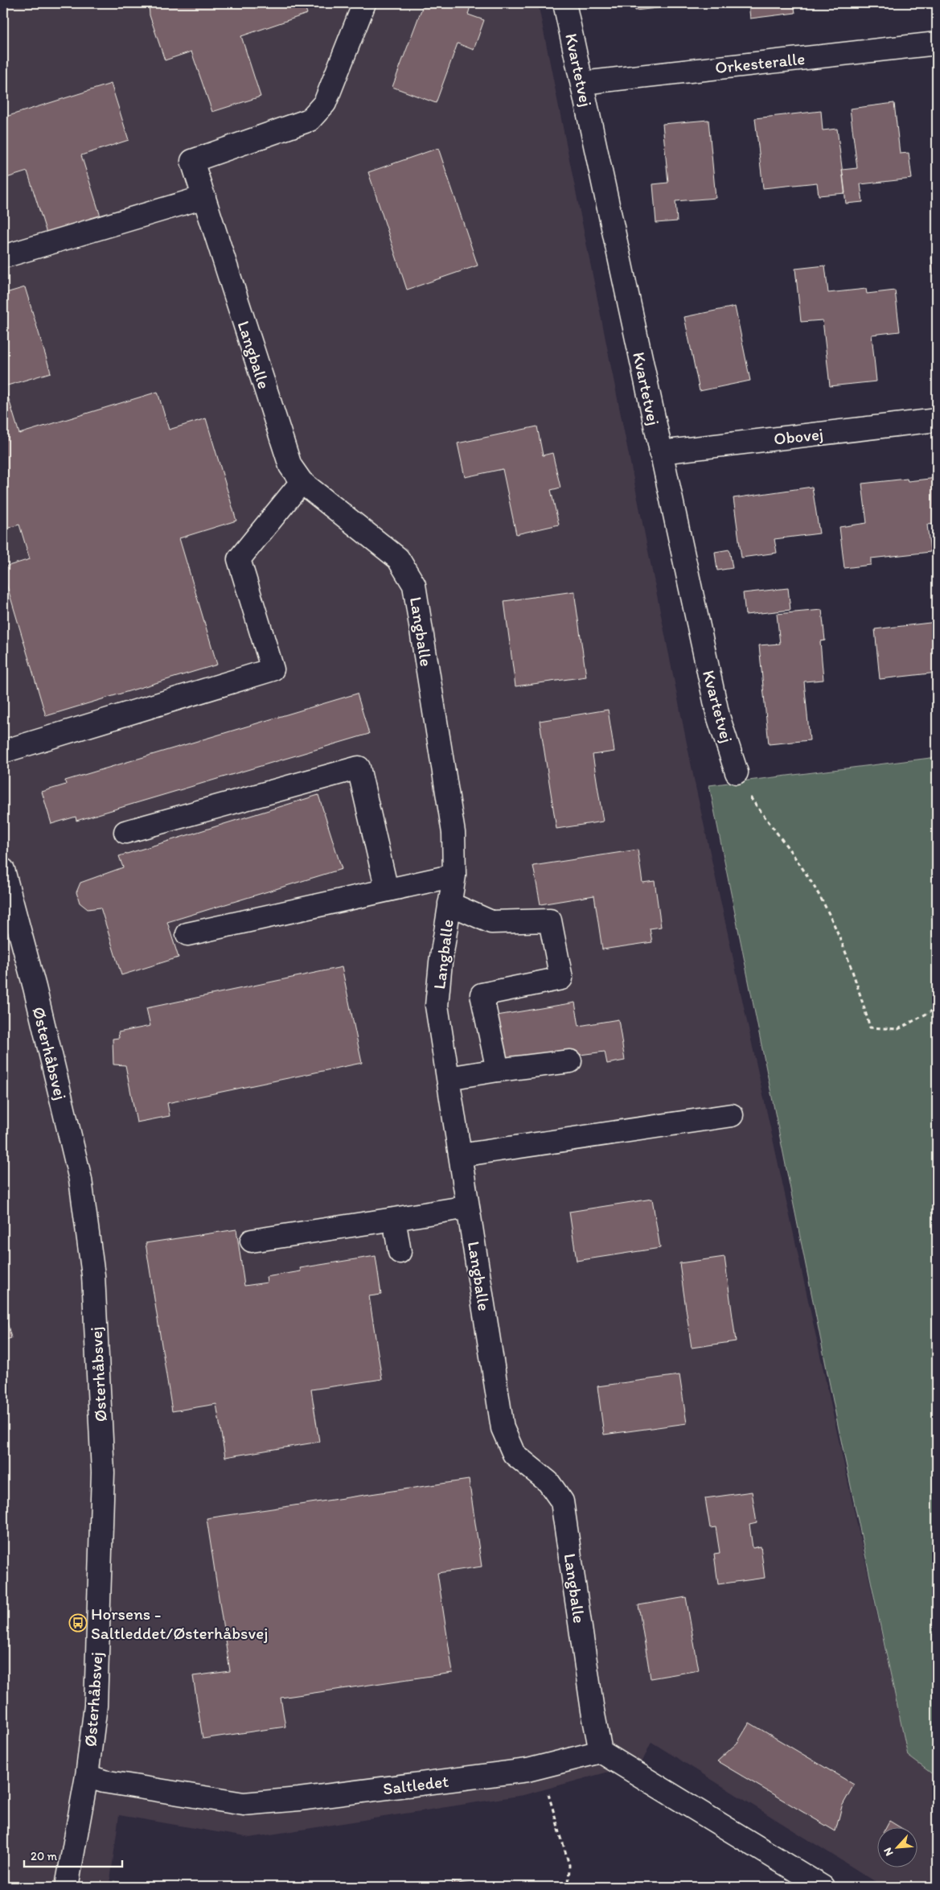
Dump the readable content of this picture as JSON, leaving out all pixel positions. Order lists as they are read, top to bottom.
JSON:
{
  "streets": {
    "street": [
      "Orkesteralle",
      "Kvartetvej",
      "Langballe",
      "Obovej",
      "Østerhåbsvej",
      "Saltledet"
    ]
  },
  "crossings": [
    ["Orkesteralle", "Kvartetvej"],
    ["Kvartetvej", "Obovej"],
    ["Langballe", "Saltledet"],
    ["Østerhåbsvej", "Saltledet"]
  ],
  "places": {
    "bus stop": ["Horsens - Saltleddet/Østerhåbsvej"]
  },
  "scale_bar": "20 m",
  "north": "bottom left"
}
